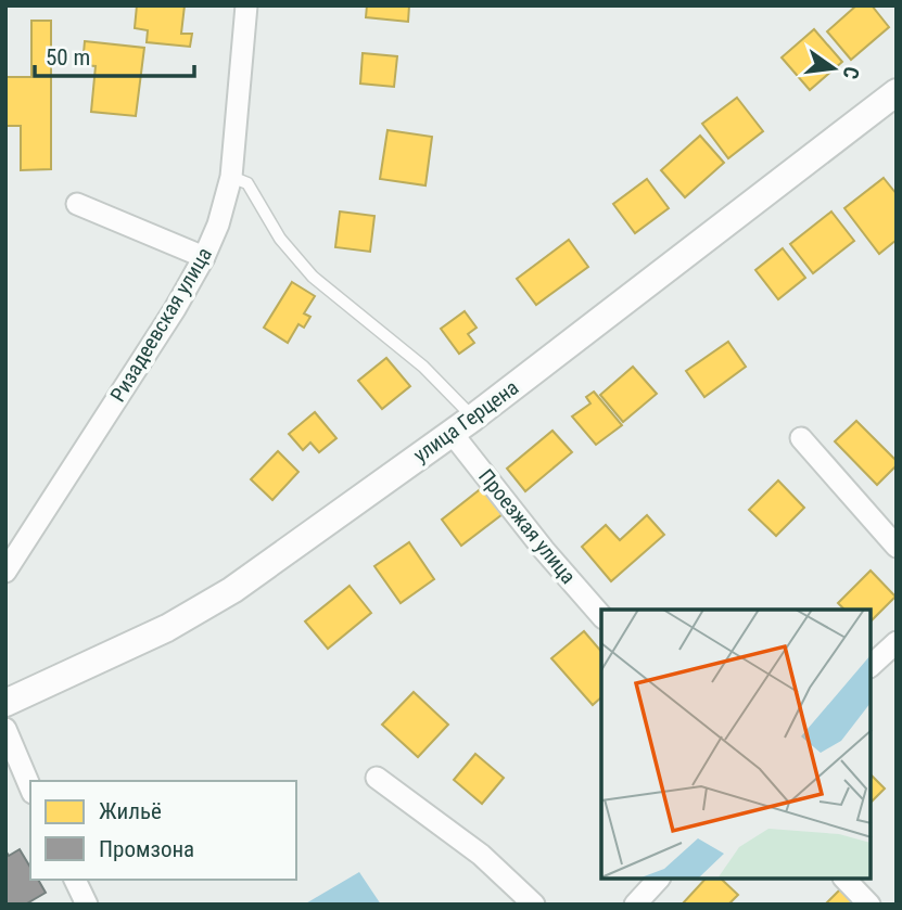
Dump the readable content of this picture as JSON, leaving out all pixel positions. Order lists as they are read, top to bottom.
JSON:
{
  "streets": {
    "street": ["Ризадеевская улица", "улица Герцена", "Проезжая улица"]
  },
  "crossings": [
    ["улица Герцена", "Проезжая улица"]
  ],
  "legend": ["Жильё", "Промзона"],
  "scale_bar": "50 m",
  "north": "right"
}
